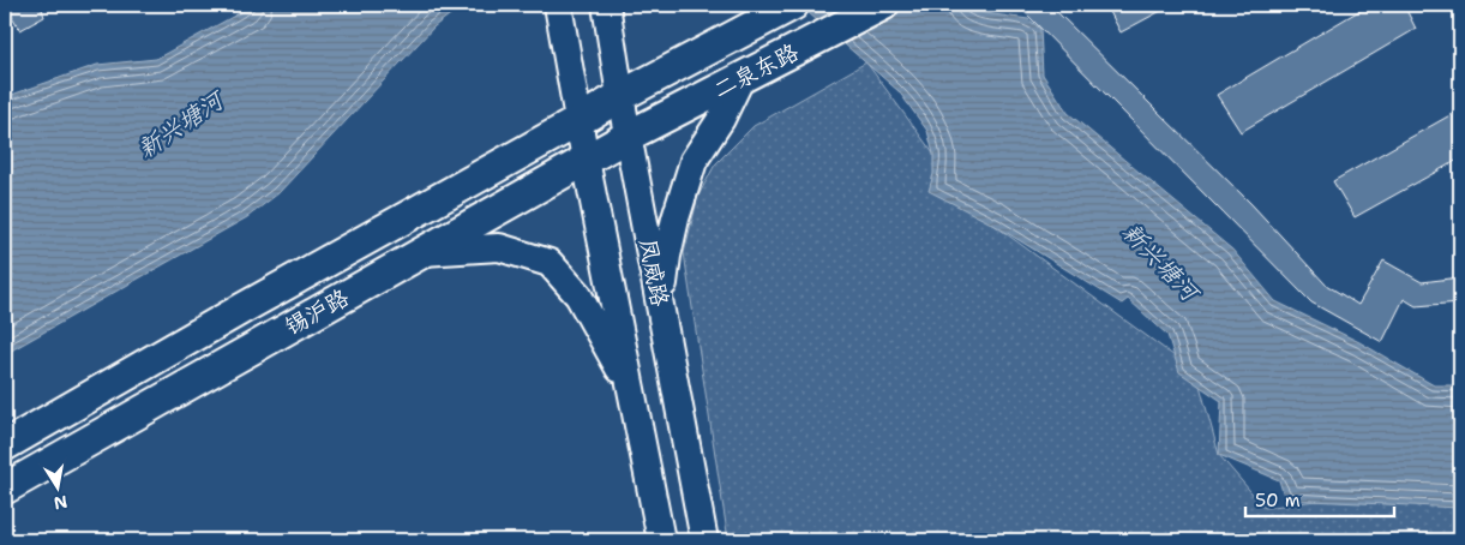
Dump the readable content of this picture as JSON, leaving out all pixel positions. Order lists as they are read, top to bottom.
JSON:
{
  "streets": {
    "main road": ["二泉东路", "凤威路", "锡沪路"]
  },
  "crossings": [
    ["二泉东路", "凤威路"],
    ["二泉东路", "锡沪路"],
    ["凤威路", "锡沪路"]
  ],
  "water": ["新兴塘河"],
  "scale_bar": "50 m",
  "north": "bottom"
}
